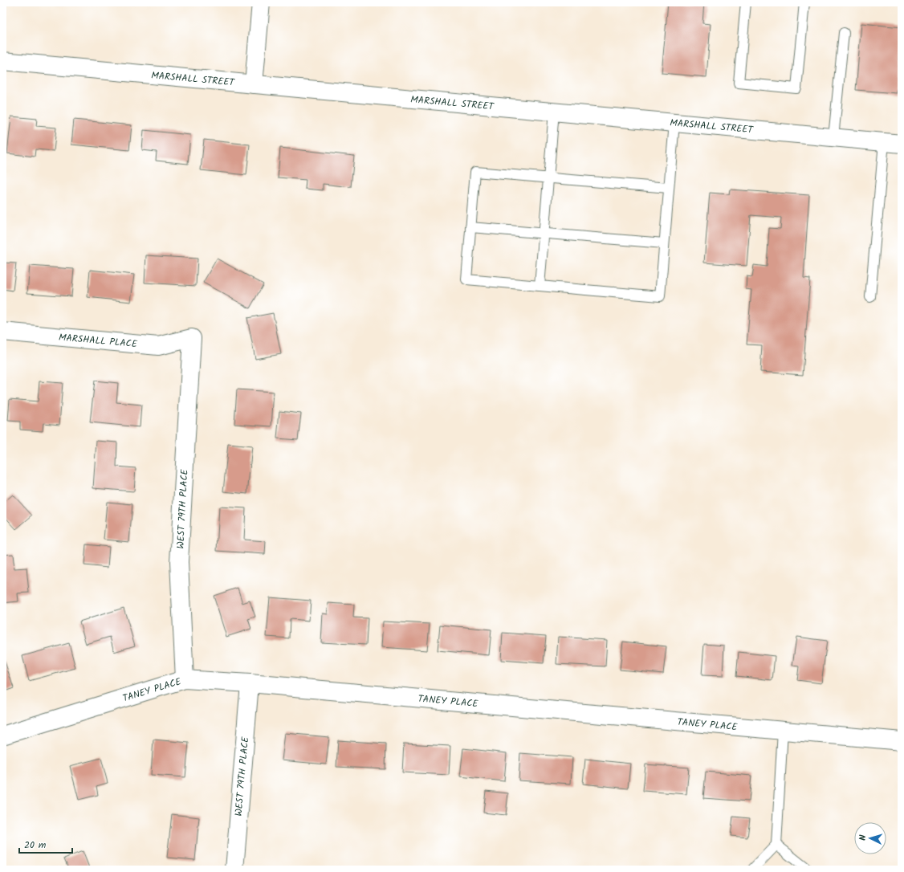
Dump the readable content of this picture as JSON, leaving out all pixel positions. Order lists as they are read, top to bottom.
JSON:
{
  "streets": {
    "street": [
      "MARSHALL STREET",
      "MARSHALL PLACE",
      "WEST 79TH PLACE",
      "TANEY PLACE"
    ]
  },
  "crossings": [
    ["MARSHALL PLACE", "WEST 79TH PLACE"],
    ["WEST 79TH PLACE", "TANEY PLACE"]
  ],
  "scale_bar": "20 m",
  "north": "left"
}
